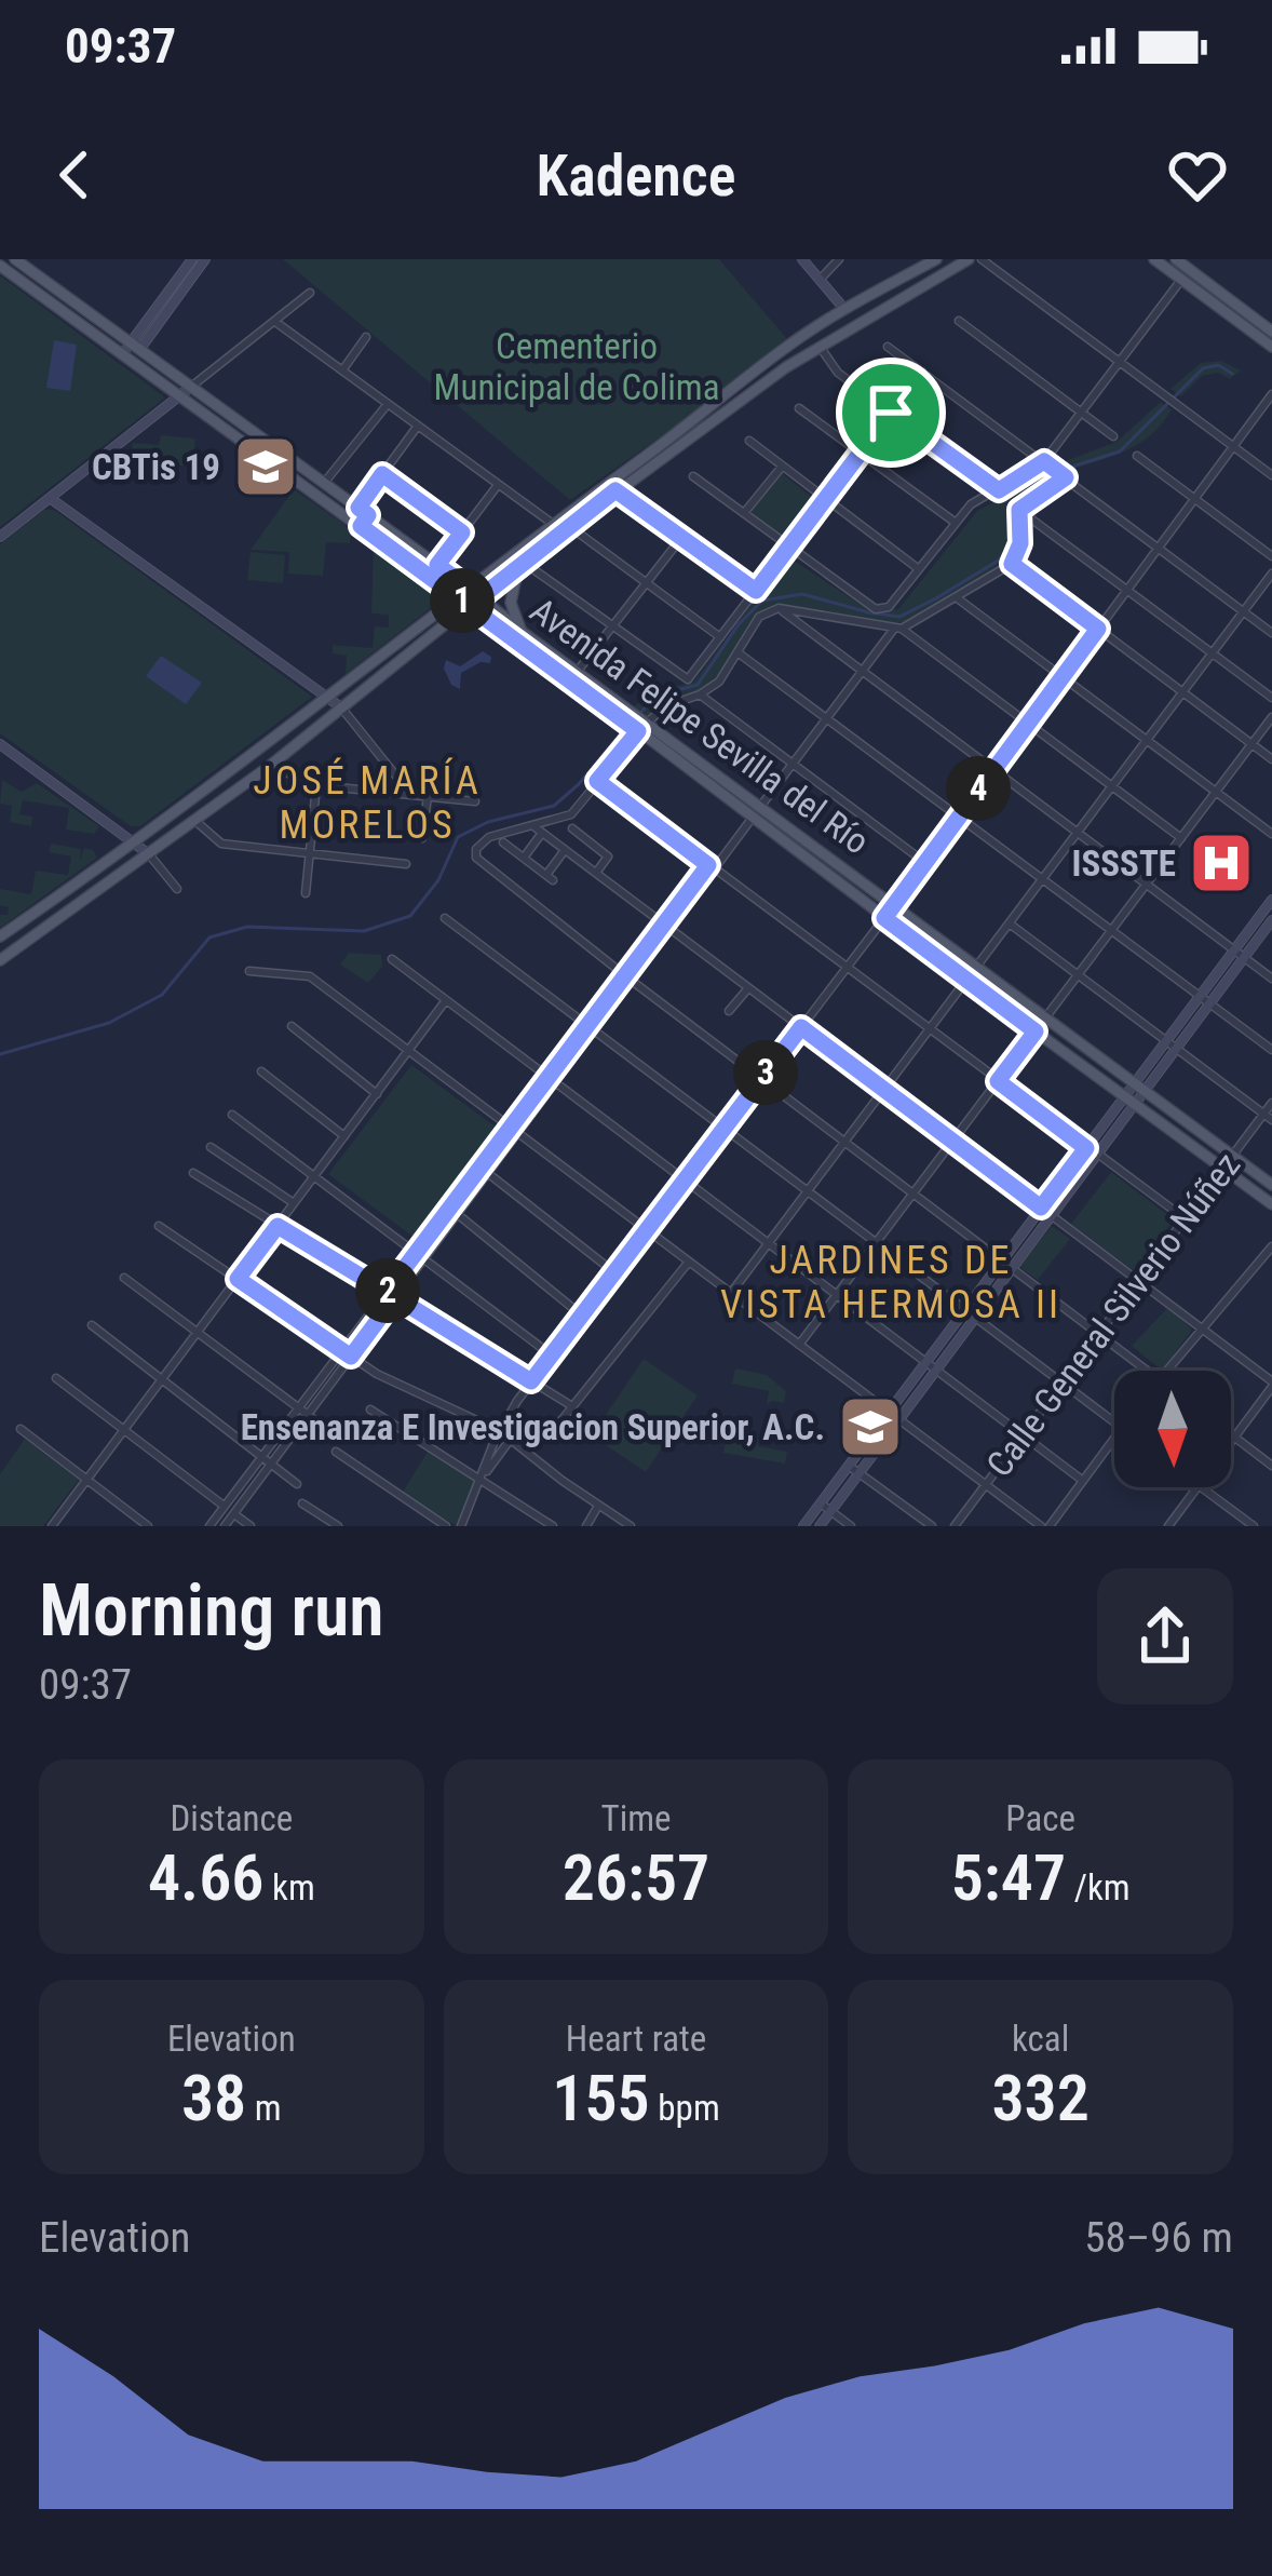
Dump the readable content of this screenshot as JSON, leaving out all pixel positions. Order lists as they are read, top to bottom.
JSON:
{
  "streets": {
    "main road": ["Avenida Felipe Sevilla del Río"],
    "street": ["Calle General Silverio Núñez"]
  },
  "crossings": [
    ["Avenida Felipe Sevilla del Río", "Calle General Silverio Núñez"]
  ],
  "districts": ["JOSÉ MARÍA MORELOS", "JARDINES DE VISTA HERMOSA II"],
  "parks": ["Cementerio Municipal de Colima"],
  "places": {
    "school or university": ["CBTis 19", "Ensenanza E Investigacion Superior, A.C."],
    "hospital": ["ISSSTE"]
  },
  "north": "bottom",
  "page": {
    "status": "09:37",
    "header": "Kadence",
    "pins": [
      "1",
      "4",
      "3",
      "2"
    ],
    "heading": ["Morning run", "09:37"],
    "stats": [
      ["Distance", "4.66 km"],
      ["Time", "26:57"],
      ["Pace", "5:47 /km"],
      ["Elevation", "38 m"],
      ["Heart rate", "155 bpm"],
      ["kcal", "332"]
    ],
    "chart": ["Elevation", "58–96 m"]
  }
}
